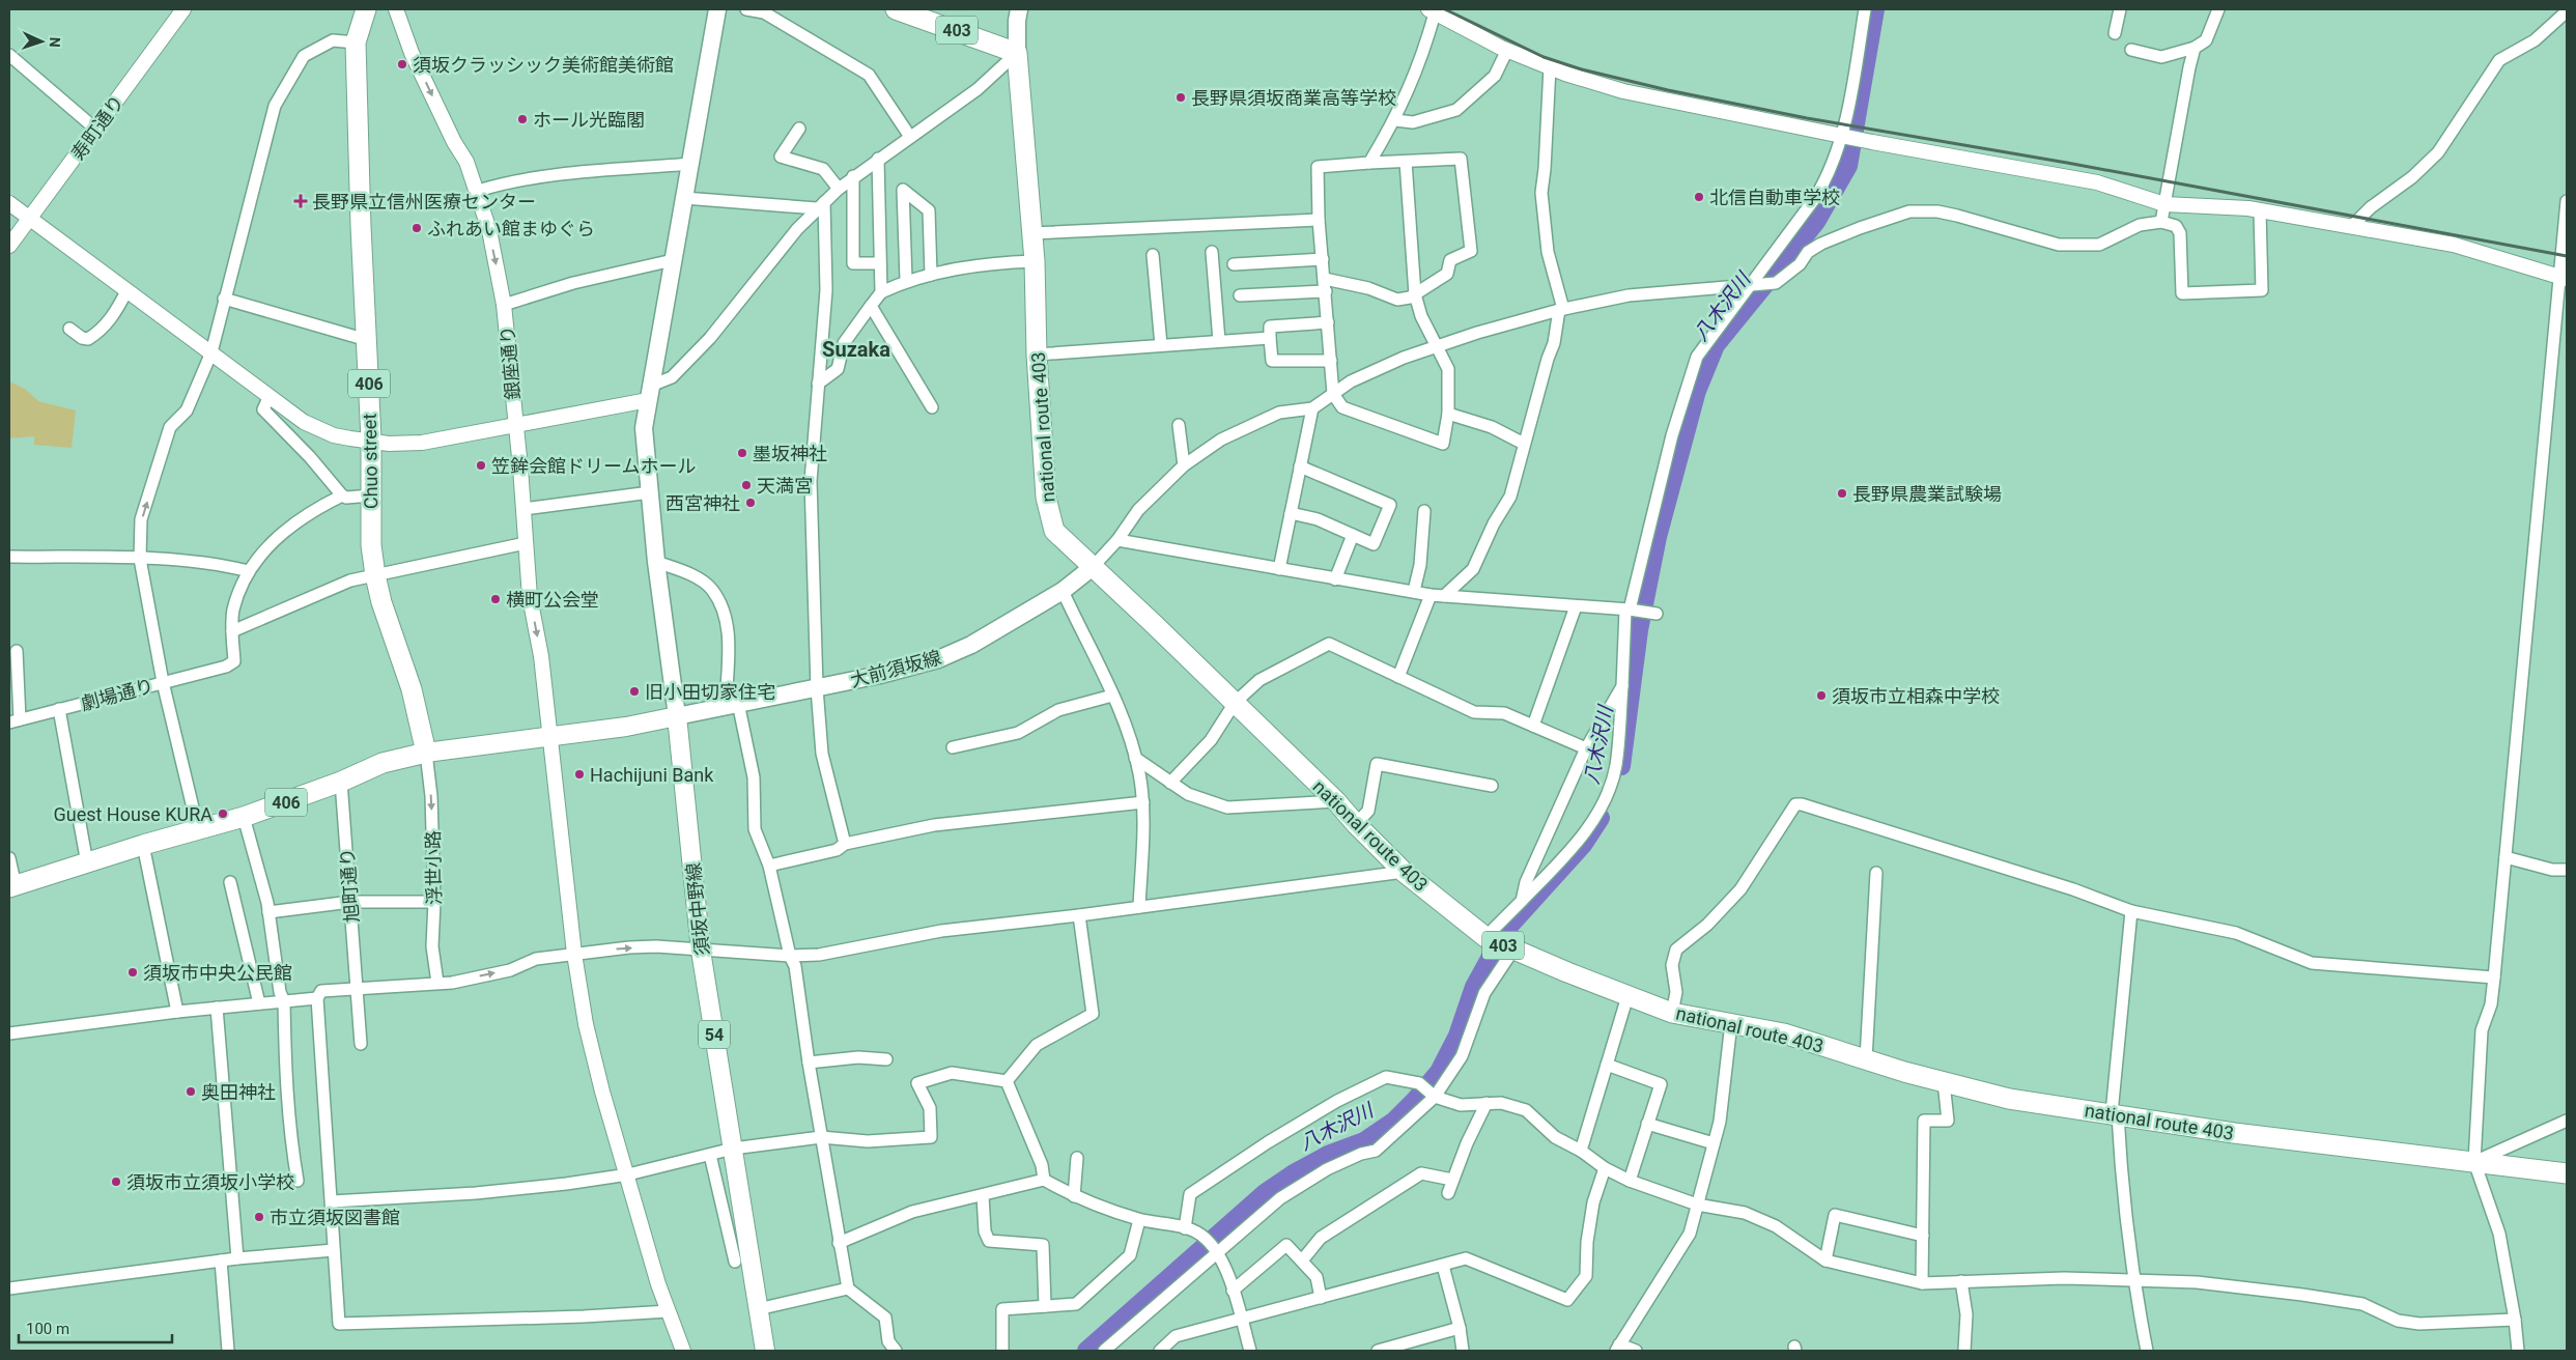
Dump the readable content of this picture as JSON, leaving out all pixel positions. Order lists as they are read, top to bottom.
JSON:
{
  "streets": {
    "highway": [
      "403",
      "406",
      "national route 403",
      "Chuo street"
    ],
    "main road": ["大前須坂線", "須坂中野線", "54"],
    "street": [
      "寿町通り",
      "銀座通り",
      "劇場通り",
      "浮世小路",
      "旭町通り"
    ]
  },
  "crossings": [
    ["403", "national route 403"],
    ["406", "Chuo street"],
    ["406", "浮世小路"],
    ["406", "旭町通り"],
    ["national route 403", "大前須坂線"],
    ["Chuo street", "浮世小路"],
    ["大前須坂線", "須坂中野線"]
  ],
  "one_way": ["銀座通り", "浮世小路"],
  "districts": ["Suzaka"],
  "water": ["八木沢川"],
  "places": {
    "other": [
      "須坂クラッシック美術館美術館",
      "長野県須坂商業高等学校",
      "ホール光臨閣",
      "北信自動車学校",
      "ふれあい館まゆぐら",
      "墨坂神社",
      "笠鉾会館ドリームホール",
      "天満宮",
      "長野県農業試験場",
      "西宮神社",
      "横町公会堂",
      "旧小田切家住宅",
      "須坂市立相森中学校",
      "Hachijuni Bank",
      "Guest House KURA",
      "須坂市中央公民館",
      "奥田神社",
      "須坂市立須坂小学校",
      "市立須坂図書館"
    ],
    "health": ["長野県立信州医療センター"]
  },
  "scale_bar": "100 m",
  "north": "right"
}
